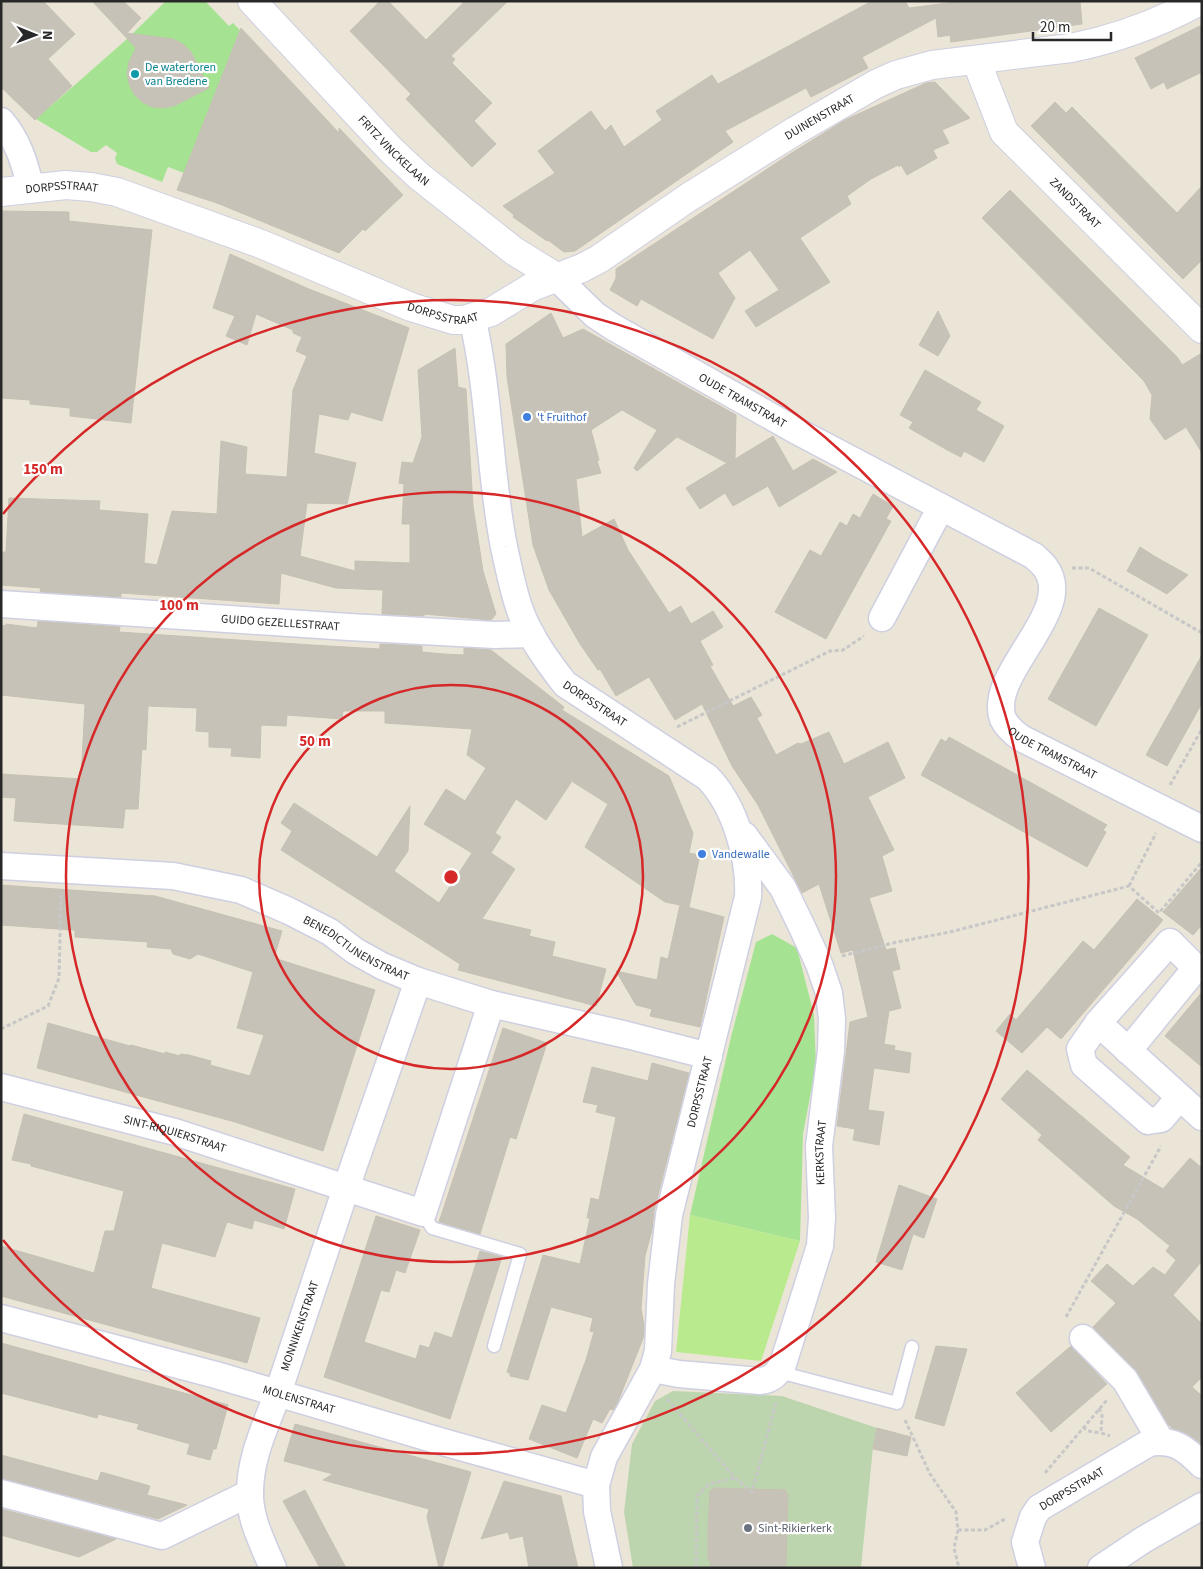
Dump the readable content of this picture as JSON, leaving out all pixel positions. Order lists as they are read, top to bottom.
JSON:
{
  "streets": {
    "street": [
      "DUINENSTRAAT",
      "FRITZ VINCKELAAN",
      "DORPSSTRAAT",
      "ZANDSTRAAT",
      "OUDE TRAMSTRAAT",
      "GUIDO GEZELLESTRAAT",
      "BENEDICTIJNENSTRAAT",
      "SINT-RIQUIERSTRAAT",
      "KERKSTRAAT",
      "MONNIKENSTRAAT",
      "MOLENSTRAAT"
    ]
  },
  "crossings": [
    ["DUINENSTRAAT", "FRITZ VINCKELAAN"],
    ["DUINENSTRAAT", "DORPSSTRAAT"],
    ["DUINENSTRAAT", "ZANDSTRAAT"],
    ["DUINENSTRAAT", "OUDE TRAMSTRAAT"],
    ["FRITZ VINCKELAAN", "OUDE TRAMSTRAAT"],
    ["DORPSSTRAAT", "GUIDO GEZELLESTRAAT"],
    ["DORPSSTRAAT", "BENEDICTIJNENSTRAAT"],
    ["DORPSSTRAAT", "KERKSTRAAT"],
    ["DORPSSTRAAT", "MOLENSTRAAT"],
    ["BENEDICTIJNENSTRAAT", "MONNIKENSTRAAT"],
    ["SINT-RIQUIERSTRAAT", "MONNIKENSTRAAT"],
    ["MONNIKENSTRAAT", "MOLENSTRAAT"]
  ],
  "places": [
    "De watertoren van Bredene",
    "'t Fruithof",
    "Vandewalle",
    "Sint-Rikierkerk"
  ],
  "scale_bar": "20 m",
  "north": "right",
  "rings": ["150 m", "100 m", "50 m"]
}
